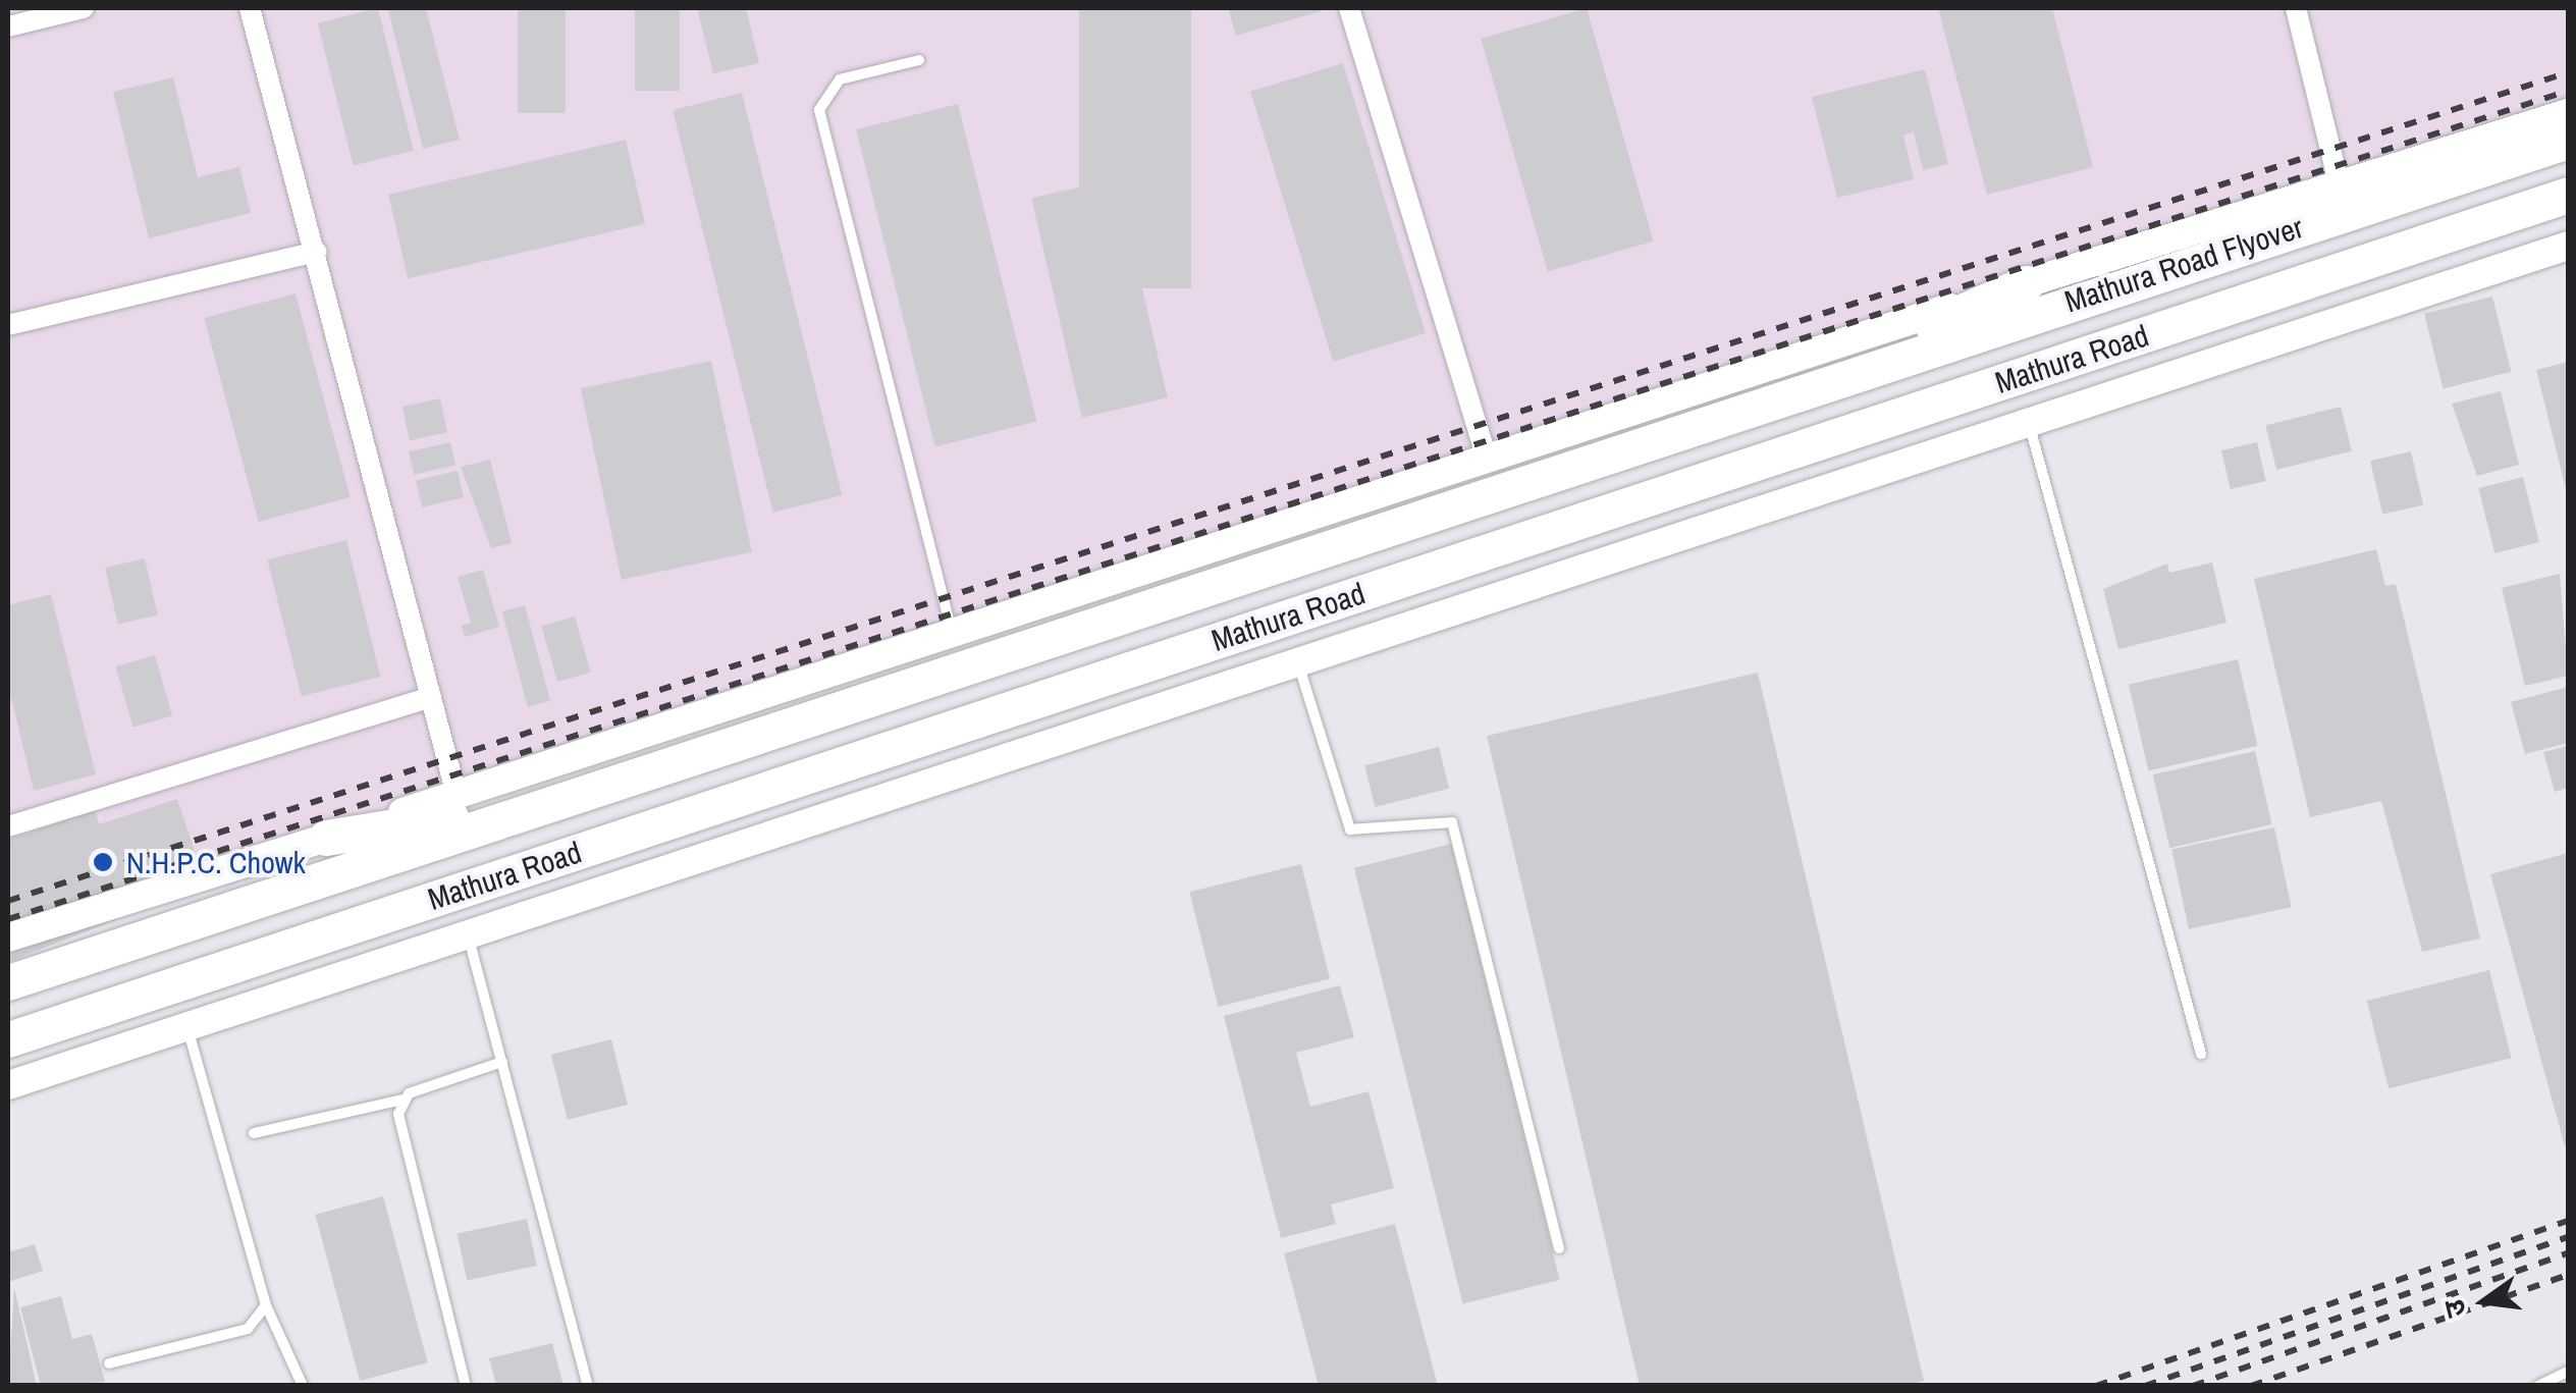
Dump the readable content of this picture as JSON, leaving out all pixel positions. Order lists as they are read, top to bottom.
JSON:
{
  "streets": {
    "highway": ["Mathura Road Flyover", "Mathura Road"]
  },
  "crossings": [
    ["Mathura Road Flyover", "Mathura Road"]
  ],
  "places": ["N.H.P.C. Chowk"],
  "north": "left"
}
